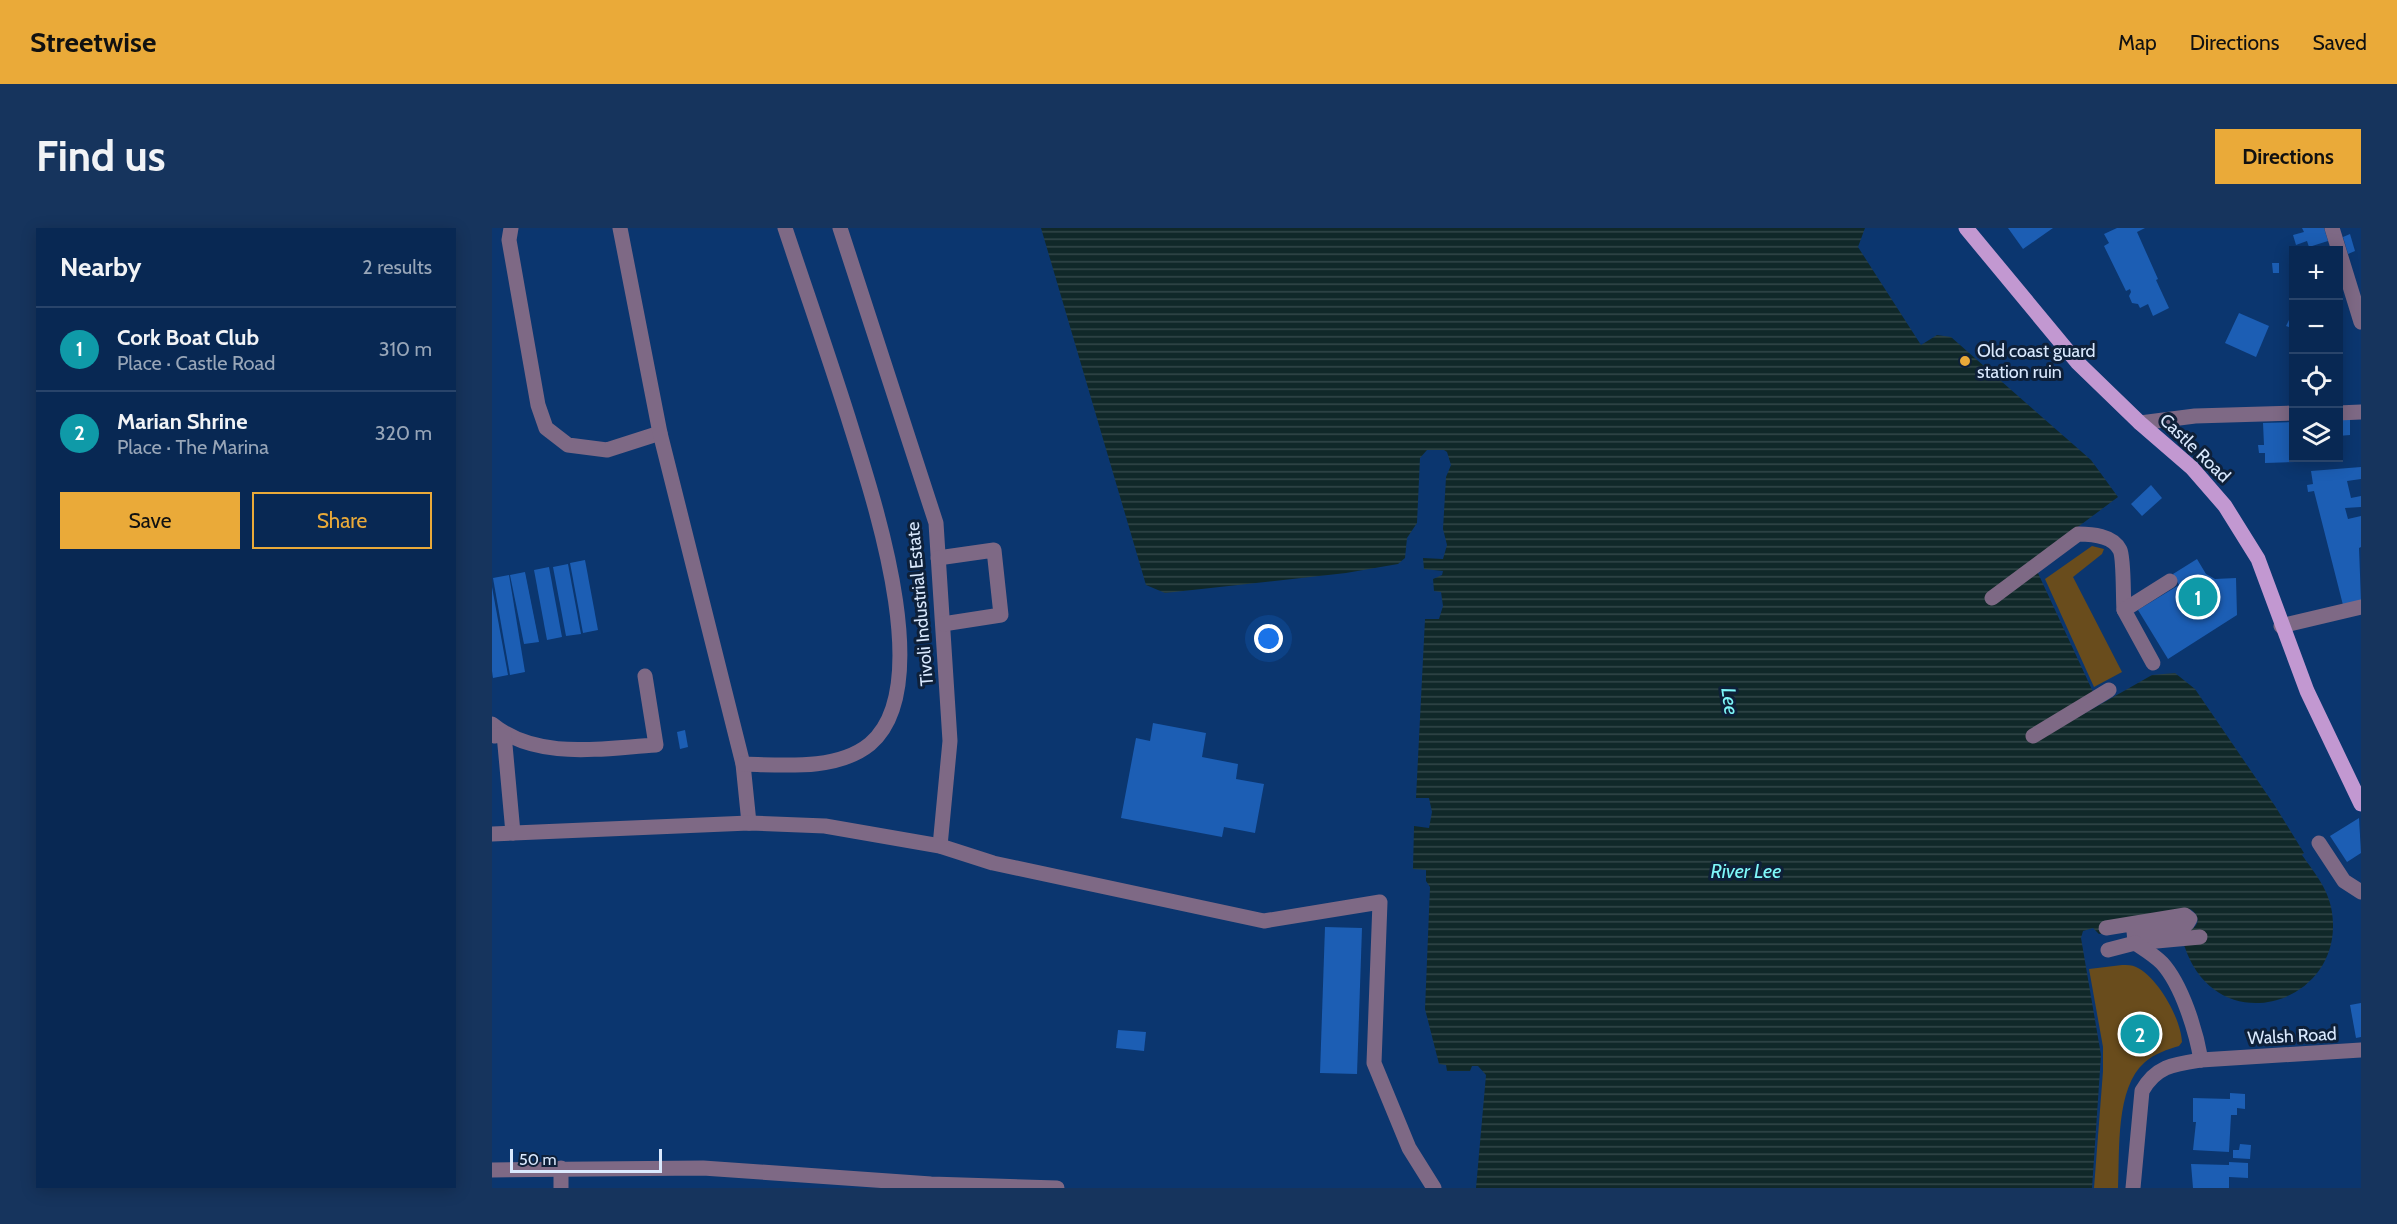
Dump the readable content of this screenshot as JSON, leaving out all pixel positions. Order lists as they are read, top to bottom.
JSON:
{
  "streets": {
    "main road": ["Castle Road"],
    "street": ["Tivoli Industrial Estate", "Walsh Road"]
  },
  "water": ["Lee", "River Lee"],
  "places": ["Old coast guard station ruin"],
  "scale_bar": "50 m",
  "page": {
    "header": "Streetwise",
    "nav": ["Map", "Directions", "Saved"],
    "buttons": [
      "Directions",
      ["Save", "Share"]
    ],
    "title": "Find us",
    "heading": ["Nearby", "2 results"],
    "map_buttons": ["+", "−"],
    "list": [
      {
        "mark": "1",
        "name": "Cork Boat Club",
        "note": "Place · Castle Road",
        "value": "310 m"
      },
      {
        "mark": "2",
        "name": "Marian Shrine",
        "note": "Place · The Marina",
        "value": "320 m"
      }
    ],
    "pins": ["1", "2"],
    "scale": "50 m"
  }
}
